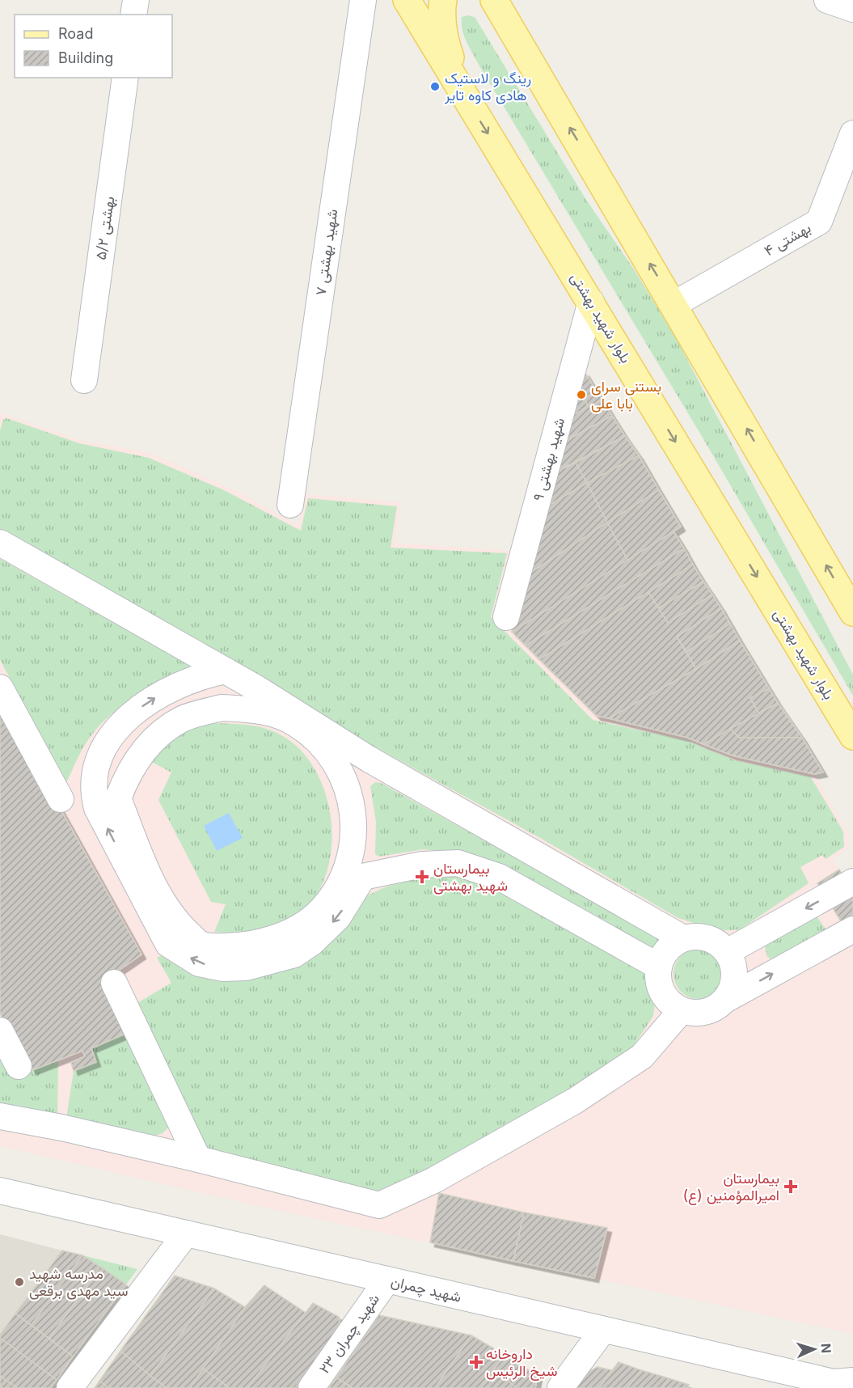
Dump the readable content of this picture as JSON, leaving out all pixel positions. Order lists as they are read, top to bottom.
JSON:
{
  "streets": {
    "main road": ["بلوار شهید بهشتی"],
    "street": [
      "بهشتی ۵/۲",
      "بهشتی ۴",
      "شهید بهشتی ۷",
      "شهید بهشتی ۹",
      "شهید چمران",
      "شهید چمران ۲۳"
    ]
  },
  "crossings": [
    ["بلوار شهید بهشتی", "شهید بهشتی ۹"],
    ["شهید چمران", "شهید چمران ۲۳"]
  ],
  "places": {
    "other": ["رینگ و لاستیک هادی کاوه تایر", "بستنی سرای بابا علی", "مدرسه شهید سید مهدی برقعی"],
    "health": ["بیمارستان شهید بهشتی", "بیمارستان امیرالمؤمنین (ع)", "داروخانه شیخ الرئیس"]
  },
  "legend": ["Road", "Building"],
  "north": "right"
}
